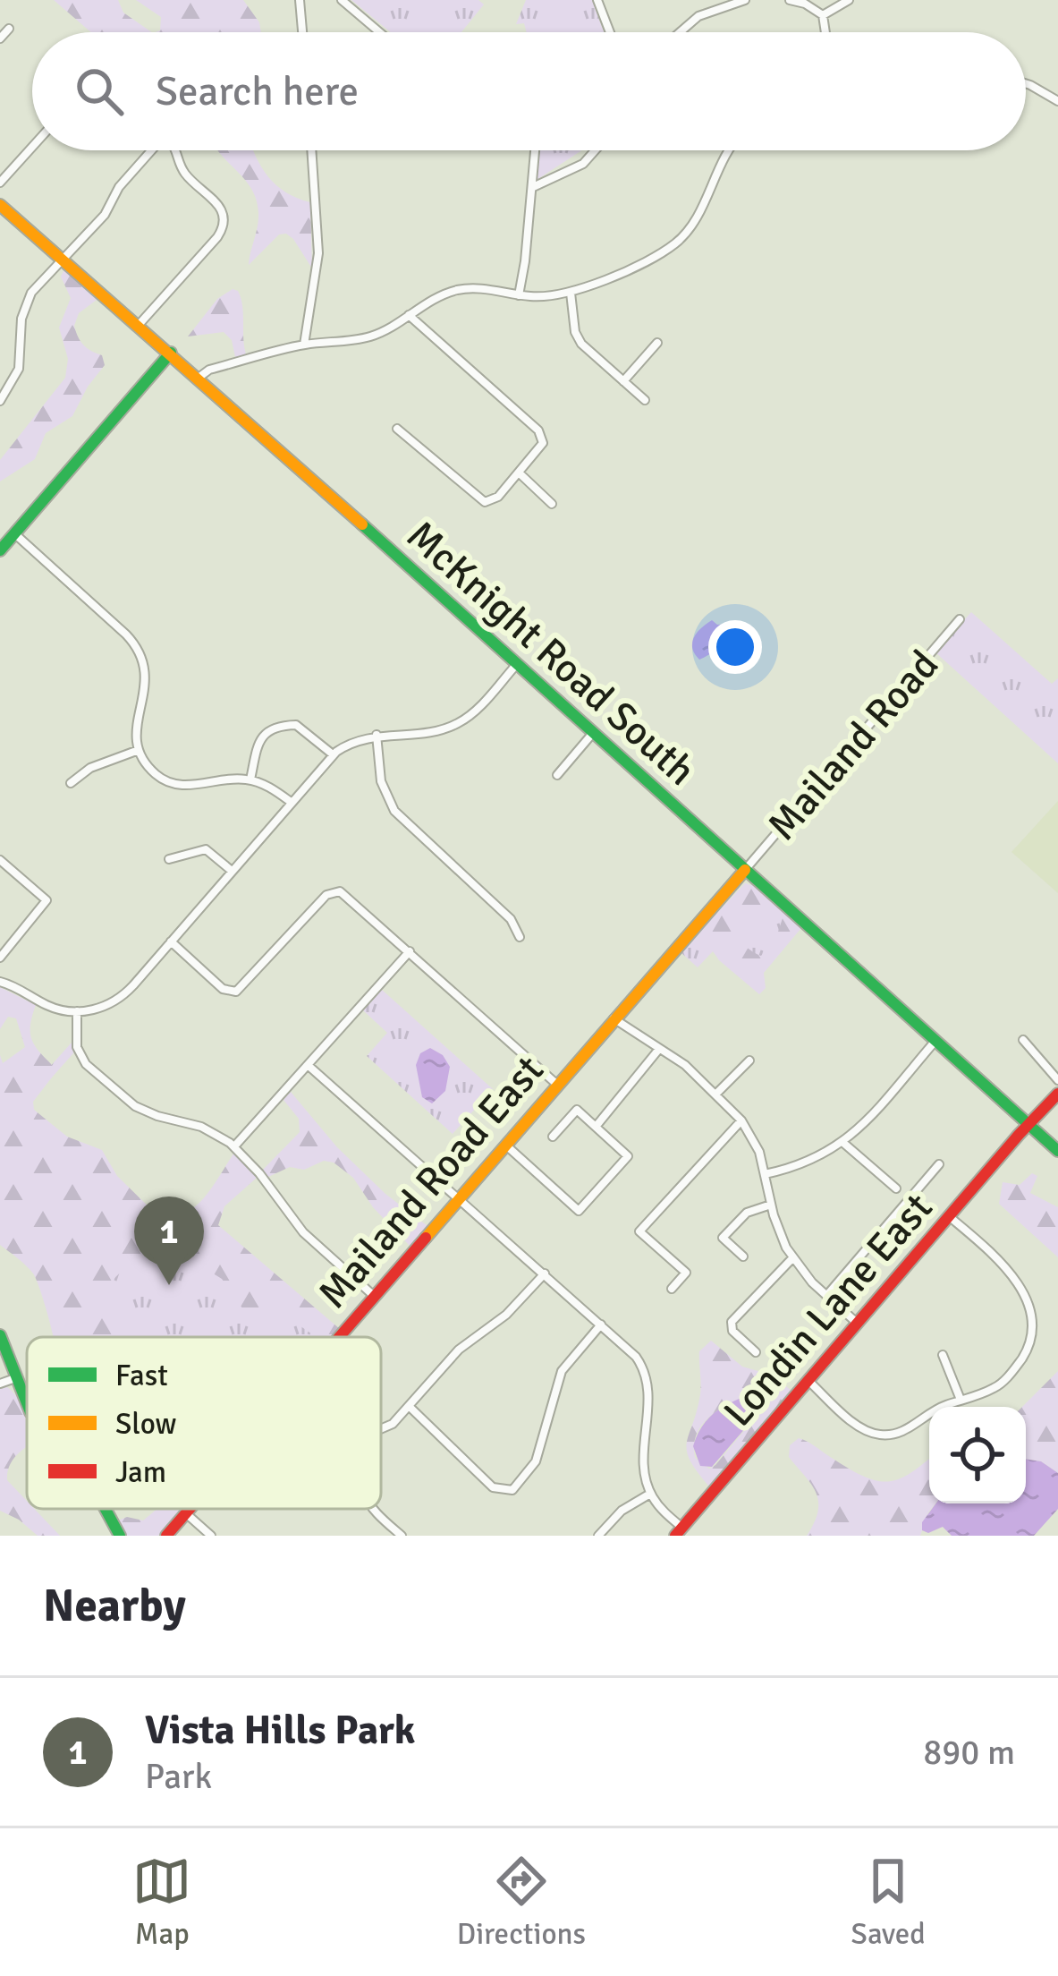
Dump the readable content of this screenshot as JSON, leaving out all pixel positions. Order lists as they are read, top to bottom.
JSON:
{
  "streets": {
    "street": [
      "McKnight Road South",
      "Mailand Road",
      "Mailand Road East",
      "Londin Lane East"
    ]
  },
  "crossings": [
    ["McKnight Road South", "Mailand Road"],
    ["McKnight Road South", "Mailand Road East"],
    ["McKnight Road South", "Londin Lane East"],
    ["Mailand Road", "Mailand Road East"]
  ],
  "legend": ["Fast", "Slow", "Jam"],
  "page": {
    "search": "Search here",
    "pins": "1",
    "heading": "Nearby",
    "list": [
      {
        "mark": "1",
        "name": "Vista Hills Park",
        "note": "Park",
        "value": "890 m"
      }
    ],
    "nav": ["Map", "Directions", "Saved"]
  }
}
